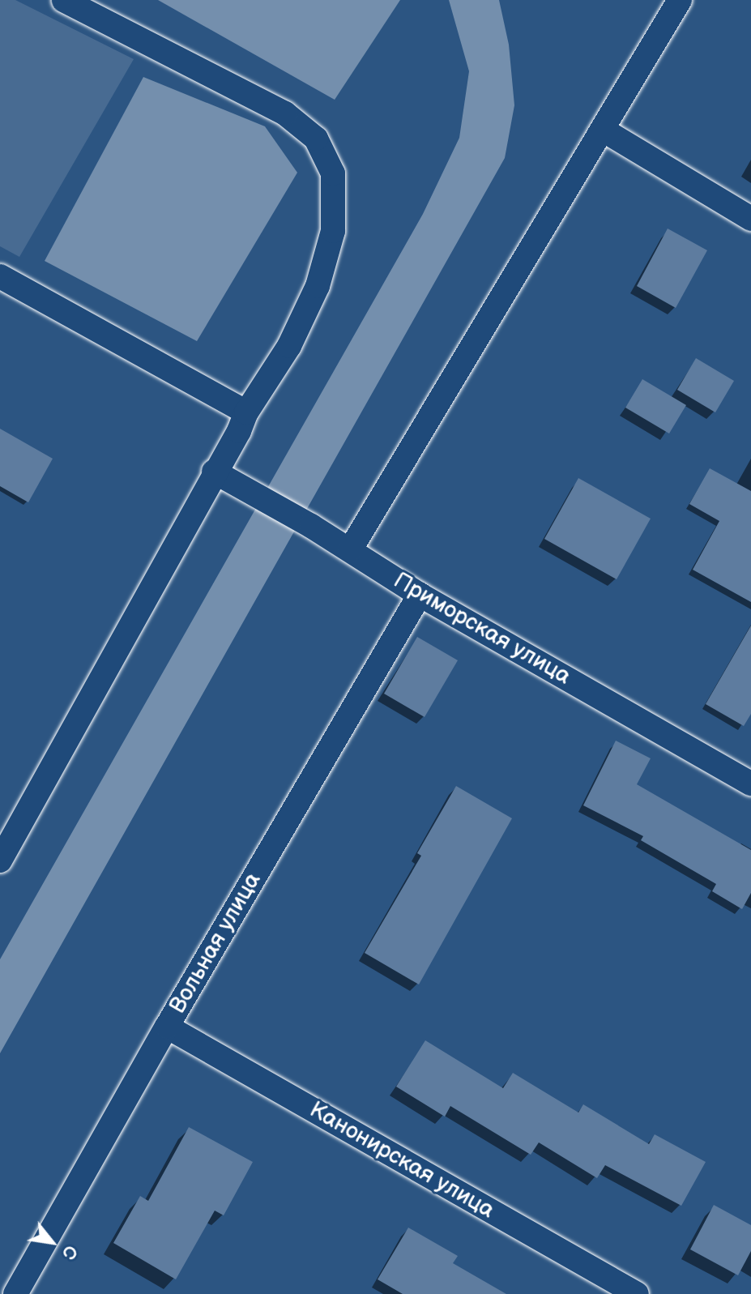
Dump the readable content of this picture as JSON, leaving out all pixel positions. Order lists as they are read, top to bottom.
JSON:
{
  "streets": {
    "street": ["Приморская улица", "Вольная улица", "Канонирская улица"]
  },
  "crossings": [
    ["Приморская улица", "Вольная улица"],
    ["Вольная улица", "Канонирская улица"]
  ],
  "north": "bottom right"
}
